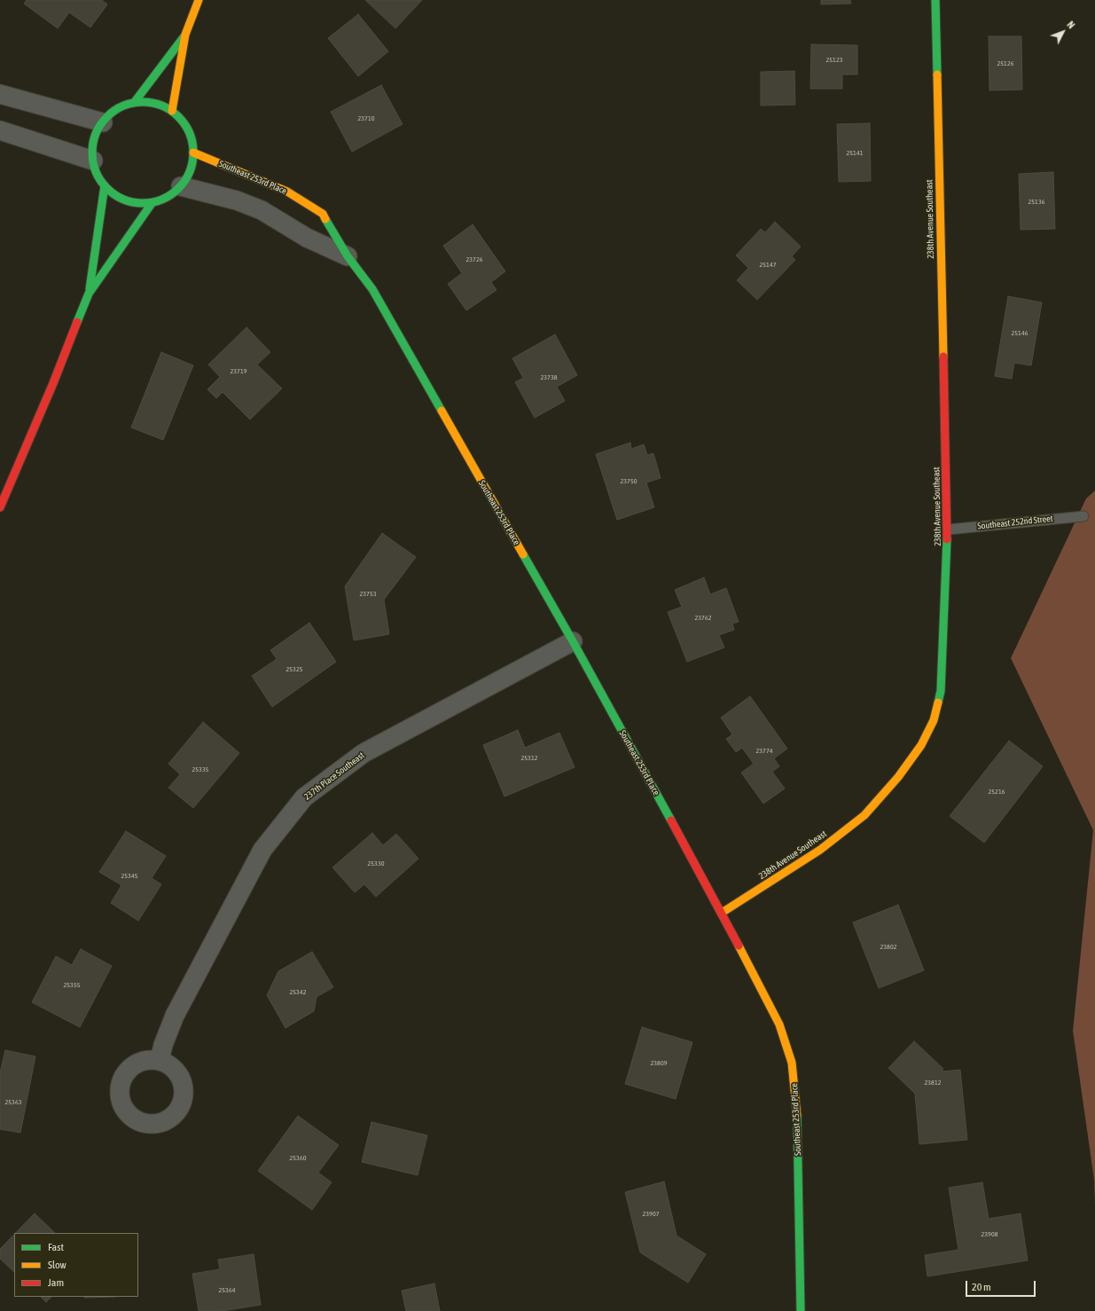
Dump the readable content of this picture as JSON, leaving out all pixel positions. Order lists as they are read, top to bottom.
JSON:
{
  "streets": {
    "street": ["Southeast 253rd Place", "238th Avenue Southeast", "237th Place Southeast"],
    "lane": ["Southeast 252nd Street"]
  },
  "crossings": [
    ["Southeast 253rd Place", "238th Avenue Southeast"],
    ["Southeast 253rd Place", "237th Place Southeast"],
    ["238th Avenue Southeast", "Southeast 252nd Street"]
  ],
  "house_numbers": [
    "25123",
    "25126",
    "23710",
    "25141",
    "25136",
    "23726",
    "25147",
    "25146",
    "23719",
    "23738",
    "23750",
    "23753",
    "23762",
    "25325",
    "23774",
    "25312",
    "25335",
    "25216",
    "25330",
    "25345",
    "23802",
    "25355",
    "25342",
    "23809",
    "23812",
    "25363",
    "25360",
    "23907",
    "23908",
    "25364"
  ],
  "legend": ["Fast", "Slow", "Jam"],
  "scale_bar": "20 m",
  "north": "top right"
}
